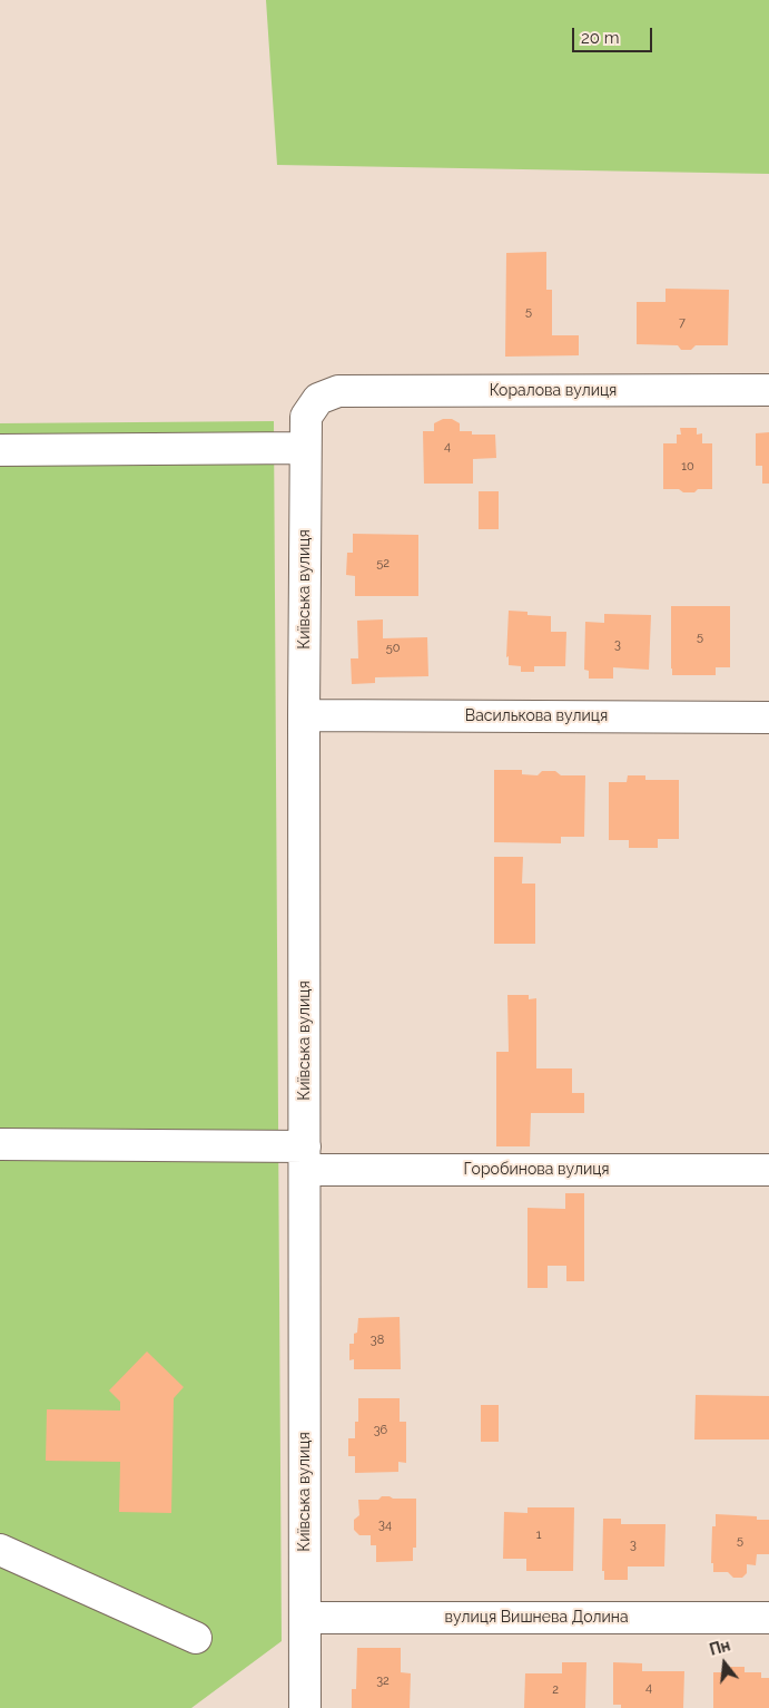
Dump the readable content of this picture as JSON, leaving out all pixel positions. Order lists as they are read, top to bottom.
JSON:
{
  "streets": {
    "street": [
      "Коралова вулиця",
      "Київська вулиця",
      "Василькова вулиця",
      "Горобинова вулиця",
      "вулиця Вишнева Долина"
    ]
  },
  "crossings": [
    ["Коралова вулиця", "Київська вулиця"],
    ["Київська вулиця", "Василькова вулиця"],
    ["Київська вулиця", "Горобинова вулиця"],
    ["Київська вулиця", "вулиця Вишнева Долина"]
  ],
  "house_numbers": [
    "5",
    "7",
    "4",
    "10",
    "52",
    "5",
    "3",
    "50",
    "38",
    "36",
    "34",
    "1",
    "5",
    "3",
    "32",
    "4",
    "2"
  ],
  "scale_bar": "20 m",
  "north": "top"
}
